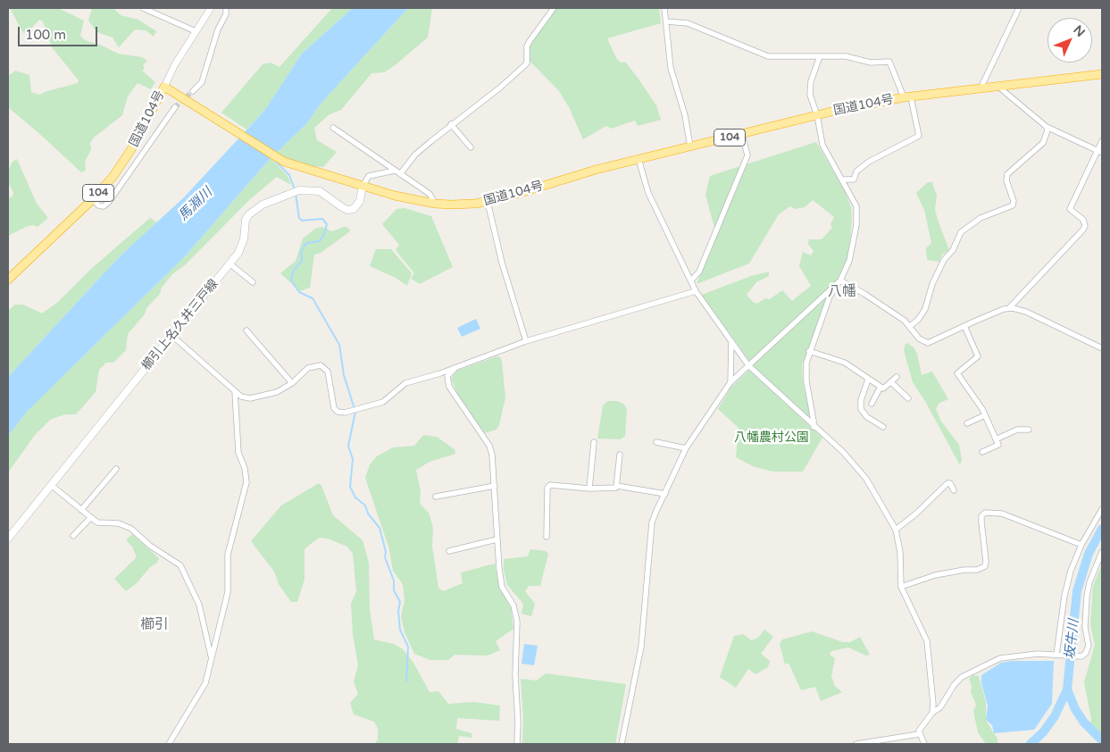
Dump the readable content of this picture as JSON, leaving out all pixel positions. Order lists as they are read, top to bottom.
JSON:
{
  "streets": {
    "highway": ["国道104号", "104"],
    "main road": ["櫛引上名久井三戸線"]
  },
  "crossings": [
    ["国道104号", "櫛引上名久井三戸線"]
  ],
  "districts": ["八幡", "櫛引"],
  "water": ["馬淵川", "坂牛川"],
  "parks": ["八幡農村公園"],
  "scale_bar": "100 m",
  "north": "top right"
}
